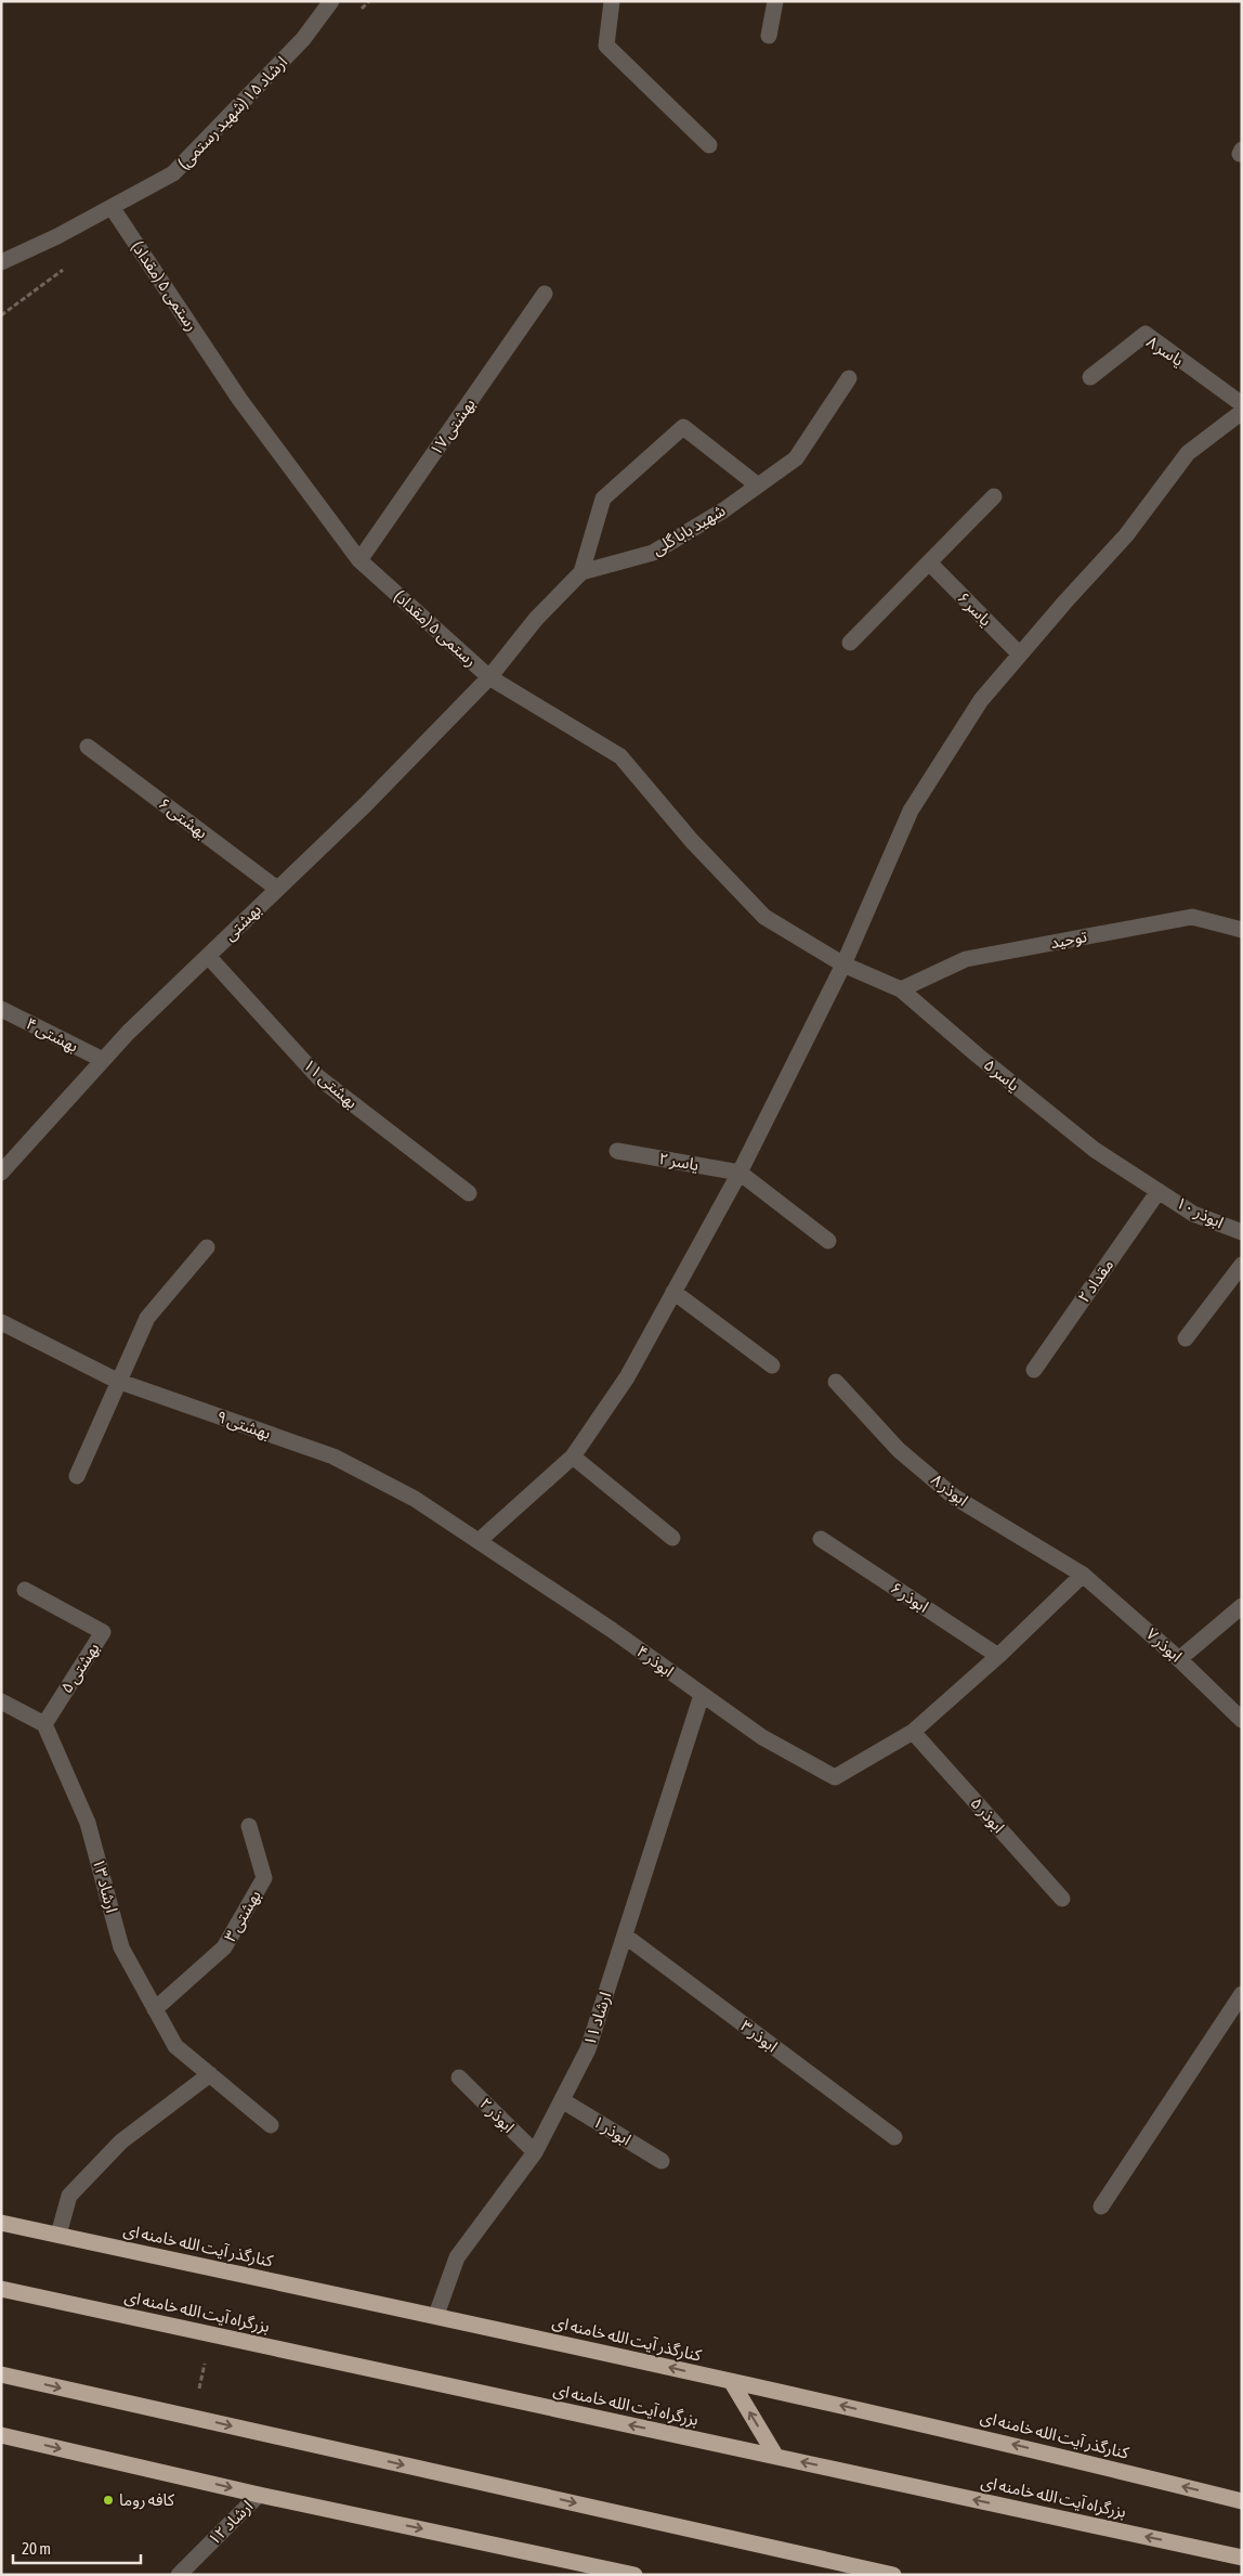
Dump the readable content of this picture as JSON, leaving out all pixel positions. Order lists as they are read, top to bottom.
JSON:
{
  "streets": {
    "highway": ["کنارگذر آیت الله خامنه ای", "بزرگراه آیت الله خامنه ای"],
    "street": [
      "ارشاد ۱۵ (شهید رستمی)",
      "رستمی ۵ (مقداد)",
      "یاسر ۸",
      "بهشتی ۱۷",
      "شهید بابا گلی",
      "یاسر ۶",
      "بهشتی ۶",
      "بهشتی",
      "توحید",
      "بهشتی ۴",
      "یاسر ۵",
      "بهشتی ۱۱",
      "یاسر ۲",
      "ابوذر ۱۰",
      "مقداد ۲",
      "بهشتی ۹",
      "ابوذر ۸",
      "ابوذر ۶",
      "ابوذر ۷",
      "ابوذر ۴",
      "بهشتی ۵",
      "ابوذر ۵",
      "ارشاد ۱۳",
      "بهشتی ۳",
      "ارشاد ۱۱",
      "ابوذر ۳",
      "ابوذر ۲",
      "ابوذر ۱",
      "ارشاد ۱۲"
    ]
  },
  "crossings": [
    ["ارشاد ۱۵ (شهید رستمی)", "رستمی ۵ (مقداد)"],
    ["رستمی ۵ (مقداد)", "بهشتی ۱۷"],
    ["رستمی ۵ (مقداد)", "شهید بابا گلی"],
    ["رستمی ۵ (مقداد)", "بهشتی"],
    ["رستمی ۵ (مقداد)", "یاسر ۵"],
    ["شهید بابا گلی", "بهشتی"],
    ["بهشتی ۶", "بهشتی"],
    ["بهشتی", "بهشتی ۴"],
    ["بهشتی", "بهشتی ۱۱"],
    ["توحید", "یاسر ۵"],
    ["یاسر ۵", "ابوذر ۱۰"],
    ["یاسر ۵", "مقداد ۲"],
    ["ابوذر ۱۰", "مقداد ۲"],
    ["بهشتی ۹", "ابوذر ۴"],
    ["ابوذر ۸", "ابوذر ۷"],
    ["ابوذر ۴", "ابوذر ۵"],
    ["ابوذر ۴", "ارشاد ۱۱"],
    ["بهشتی ۵", "ارشاد ۱۳"],
    ["ارشاد ۱۳", "بهشتی ۳"],
    ["ارشاد ۱۱", "ابوذر ۳"],
    ["ارشاد ۱۱", "ابوذر ۲"],
    ["ارشاد ۱۱", "ابوذر ۱"],
    ["ارشاد ۱۱", "کنارگذر آیت الله خامنه ای"]
  ],
  "one_way": ["کنارگذر آیت الله خامنه ای"],
  "places": ["کافه روما"],
  "scale_bar": "20 m"
}
